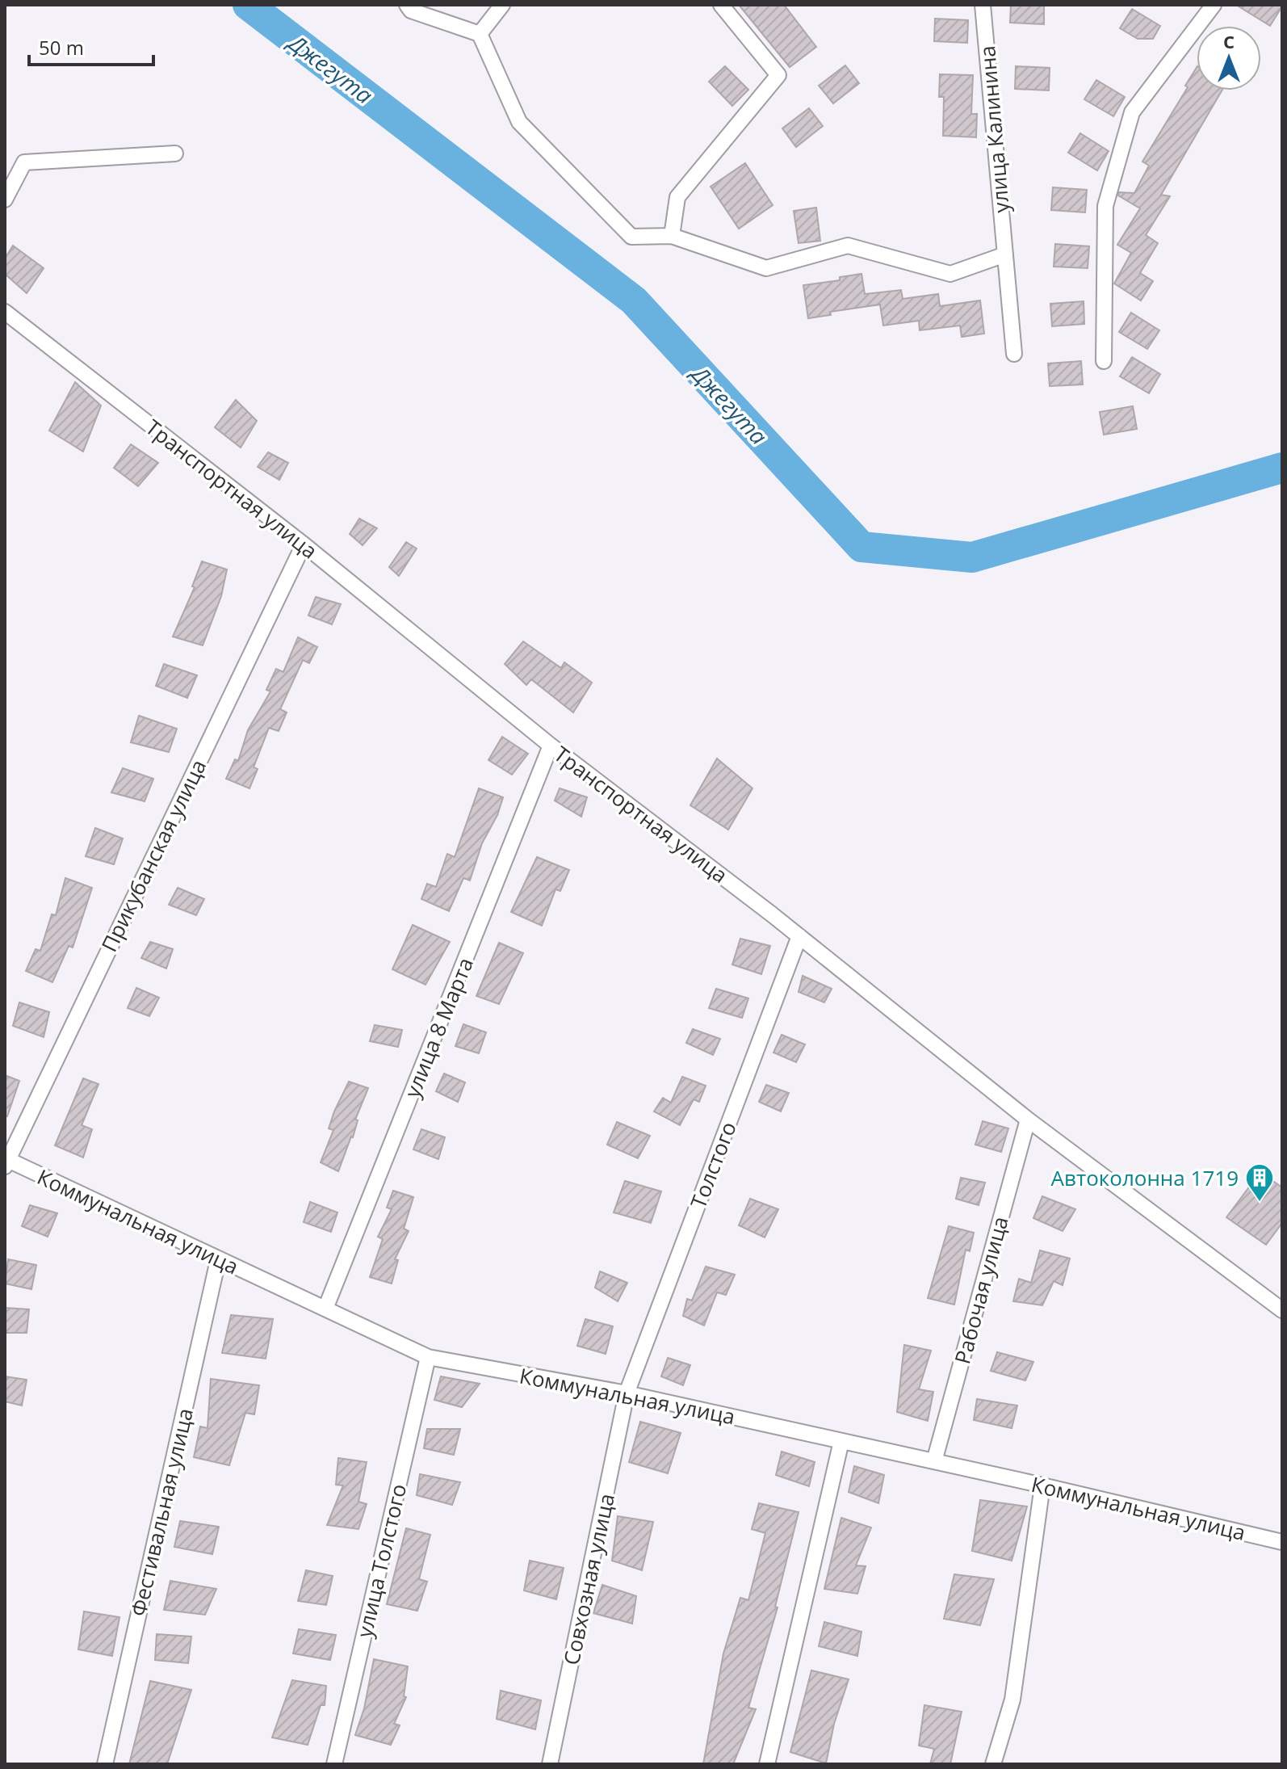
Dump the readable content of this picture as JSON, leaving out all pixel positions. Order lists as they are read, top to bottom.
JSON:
{
  "streets": {
    "street": [
      "улица Калинина",
      "Транспортная улица",
      "Прикубанская улица",
      "улица 8 Марта",
      "Толстого",
      "Коммунальная улица",
      "Рабочая улица",
      "Фестивальная улица",
      "улица Толстого",
      "Совхозная улица"
    ]
  },
  "crossings": [
    ["Транспортная улица", "Прикубанская улица"],
    ["Транспортная улица", "улица 8 Марта"],
    ["Транспортная улица", "Толстого"],
    ["Транспортная улица", "Рабочая улица"],
    ["Прикубанская улица", "Коммунальная улица"],
    ["улица 8 Марта", "Коммунальная улица"],
    ["Толстого", "Коммунальная улица"],
    ["Толстого", "Совхозная улица"],
    ["Коммунальная улица", "Рабочая улица"],
    ["Коммунальная улица", "Фестивальная улица"],
    ["Коммунальная улица", "улица Толстого"],
    ["Коммунальная улица", "Совхозная улица"]
  ],
  "water": ["Джегута"],
  "places": {
    "building": ["Автоколонна 1719"]
  },
  "scale_bar": "50 m",
  "north": "top"
}
